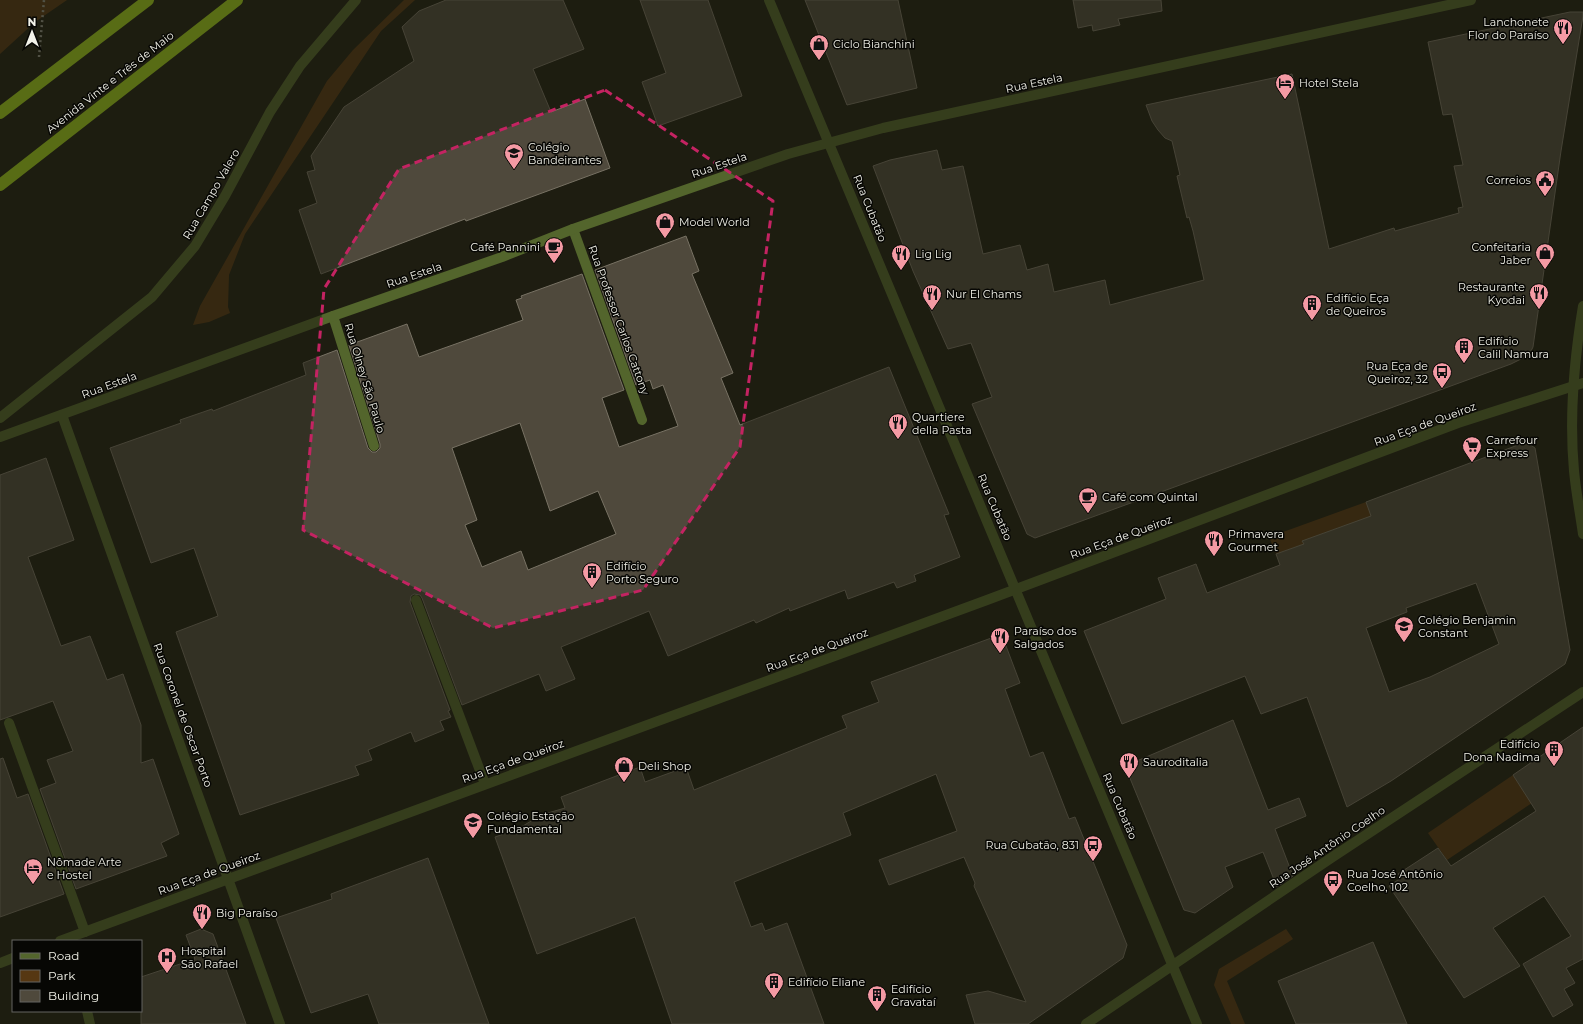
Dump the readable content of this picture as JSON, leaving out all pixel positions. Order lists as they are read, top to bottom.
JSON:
{
  "streets": {
    "highway": ["Avenida Vinte e Três de Maio"],
    "street": [
      "Rua Estela",
      "Rua Campo Valero",
      "Rua Cubatão",
      "Rua Professor Carlos Cattony",
      "Rua Olney São Paulo",
      "Rua Eça de Queiroz",
      "Rua Coronel de Oscar Porto",
      "Rua José Antônio Coelho"
    ]
  },
  "crossings": [
    ["Rua Estela", "Rua Cubatão"],
    ["Rua Estela", "Rua Professor Carlos Cattony"],
    ["Rua Estela", "Rua Olney São Paulo"],
    ["Rua Estela", "Rua Coronel de Oscar Porto"],
    ["Rua Cubatão", "Rua Eça de Queiroz"],
    ["Rua Cubatão", "Rua José Antônio Coelho"],
    ["Rua Eça de Queiroz", "Rua Coronel de Oscar Porto"]
  ],
  "places": {
    "restaurant": [
      "Lanchonete Flor do Paraíso",
      "Lig Lig",
      "Restaurante Kyodai",
      "Nur El Chams",
      "Quartiere della Pasta",
      "Primavera Gourmet",
      "Paraíso dos Salgados",
      "Sauroditalia",
      "Big Paraíso"
    ],
    "shop": [
      "Ciclo Bianchini",
      "Model World",
      "Confeitaria Jaber",
      "Deli Shop"
    ],
    "hotel": ["Hotel Stela", "Nômade Arte e Hostel"],
    "school or university": ["Colégio Bandeirantes", "Colégio Benjamin Constant", "Colégio Estação Fundamental"],
    "public building": ["Correios"],
    "cafe": ["Café Pannini", "Café com Quintal"],
    "building": [
      "Edifício Eça de Queiros",
      "Edifício Calil Namura",
      "Edifício Porto Seguro",
      "Edifício Dona Nadima",
      "Edifício Eliane",
      "Edifício Gravataí"
    ],
    "bus stop": ["Rua Eça de Queiroz, 32", "Rua Cubatão, 831", "Rua José Antônio Coelho, 102"],
    "supermarket": ["Carrefour Express"],
    "hospital": ["Hospital São Rafael"]
  },
  "legend": ["Road", "Park", "Building"],
  "north": "top"
}
